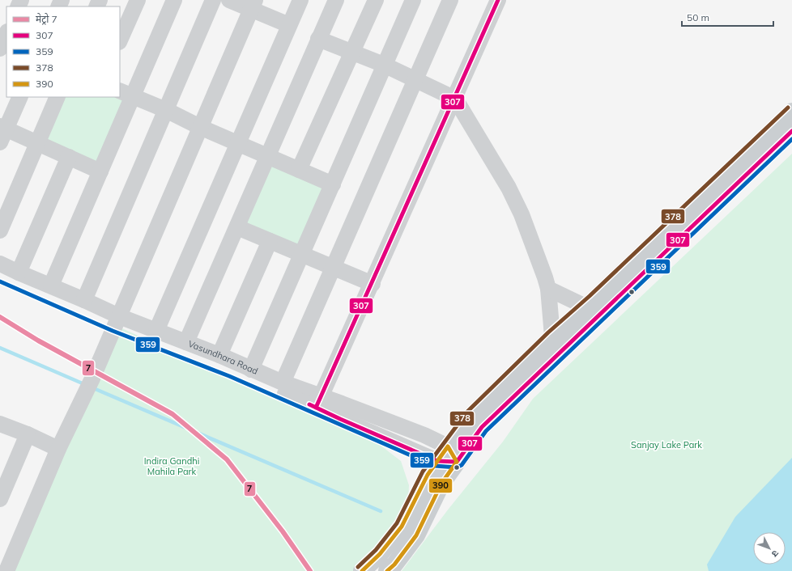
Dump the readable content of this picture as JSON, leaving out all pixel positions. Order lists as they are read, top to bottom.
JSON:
{
  "streets": {
    "street": ["Vasundhara Road"]
  },
  "parks": ["Sanjay Lake Park", "Indira Gandhi Mahila Park"],
  "lines": [
    "transit line 307",
    "transit line 378",
    "transit line 359",
    "metro line 7",
    "transit line 390"
  ],
  "legend": [
    "मेट्रो 7",
    "307",
    "359",
    "378",
    "390"
  ],
  "scale_bar": "50 m",
  "north": "bottom right"
}
